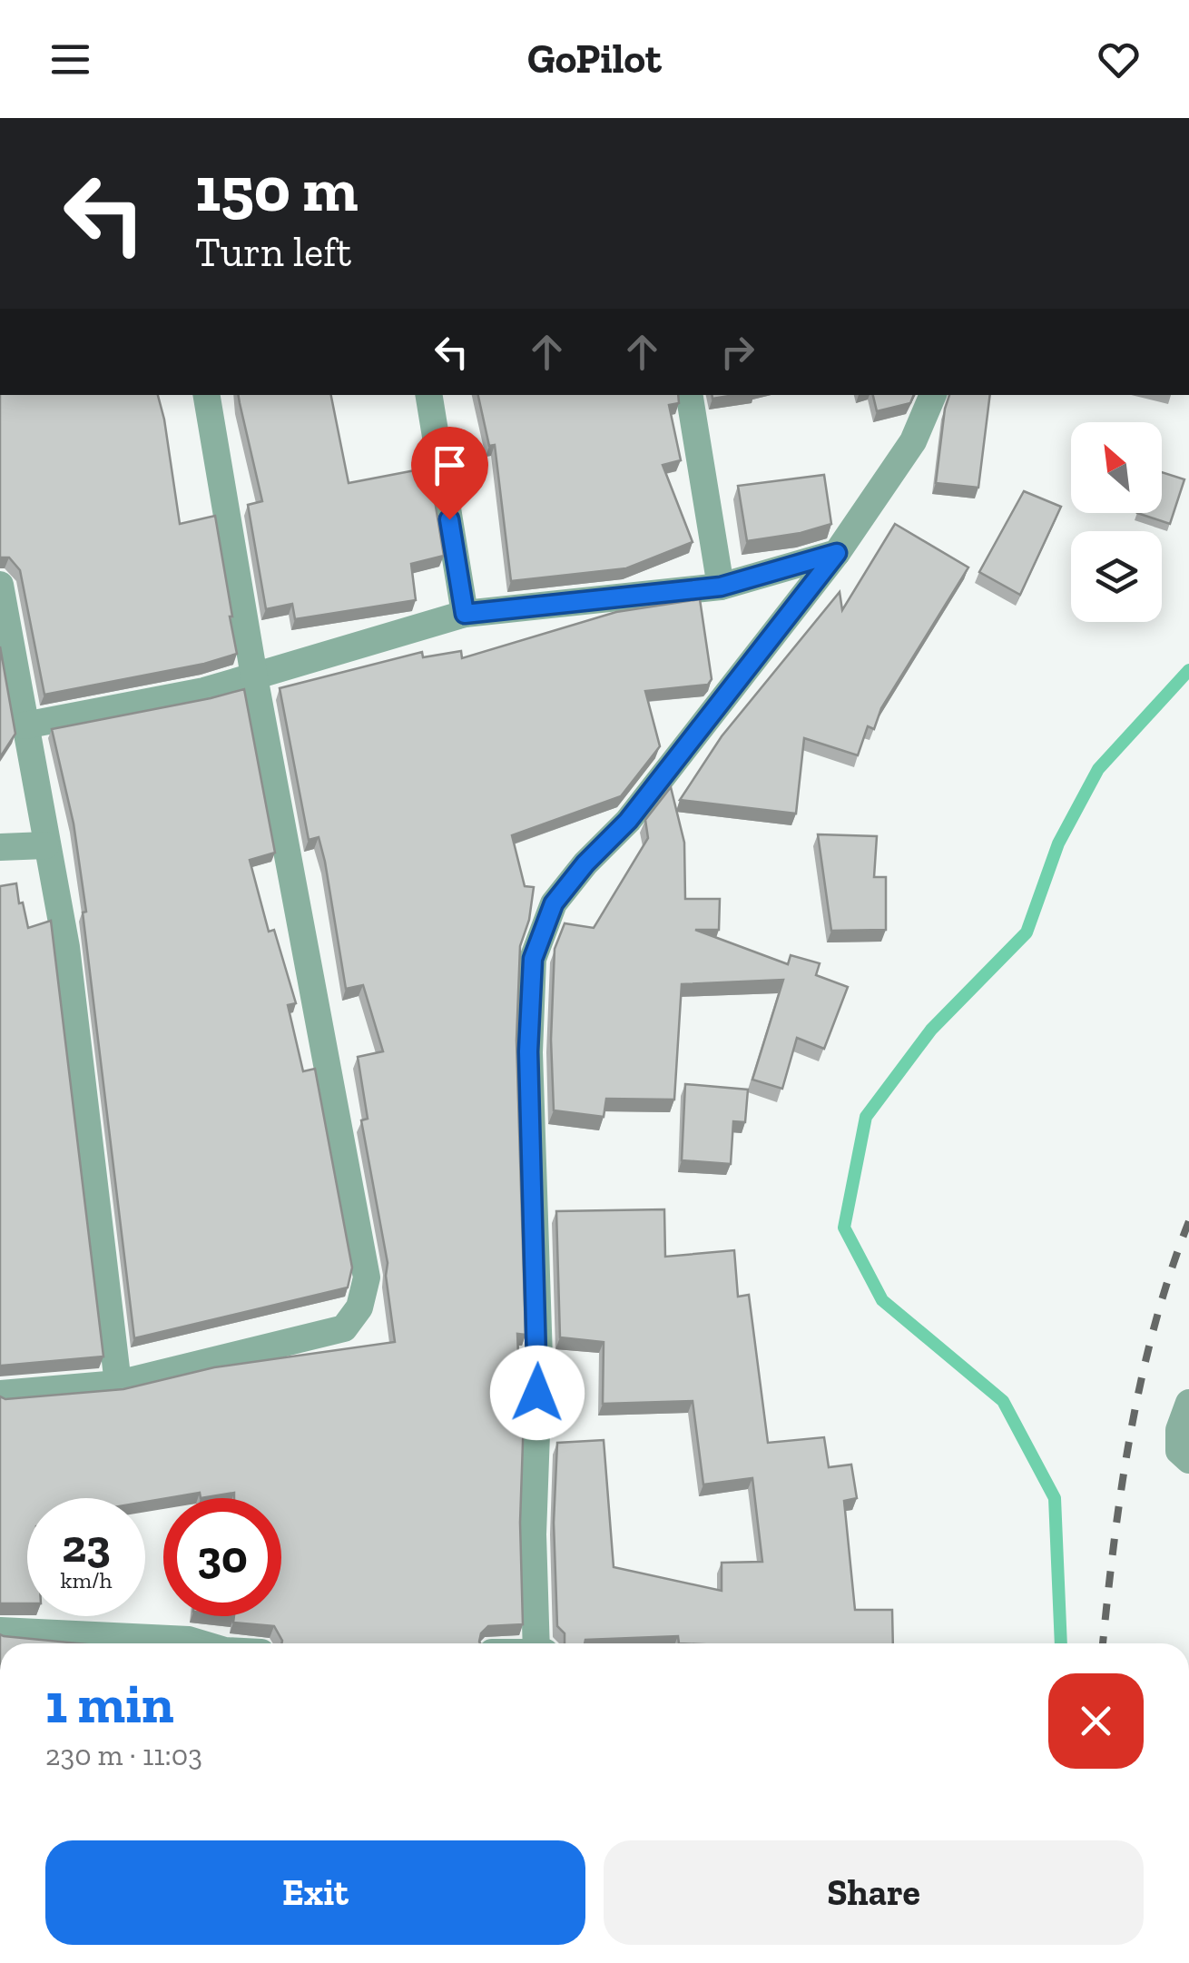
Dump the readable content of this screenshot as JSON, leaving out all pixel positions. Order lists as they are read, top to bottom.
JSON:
{
  "north": "top left",
  "page": {
    "header": "GoPilot",
    "turn": ["150 m", "Turn left"],
    "speed": "23 km/h",
    "limit": "30",
    "heading": ["1 min", "230 m · 11:03"],
    "buttons": ["Exit", "Share"]
  }
}
